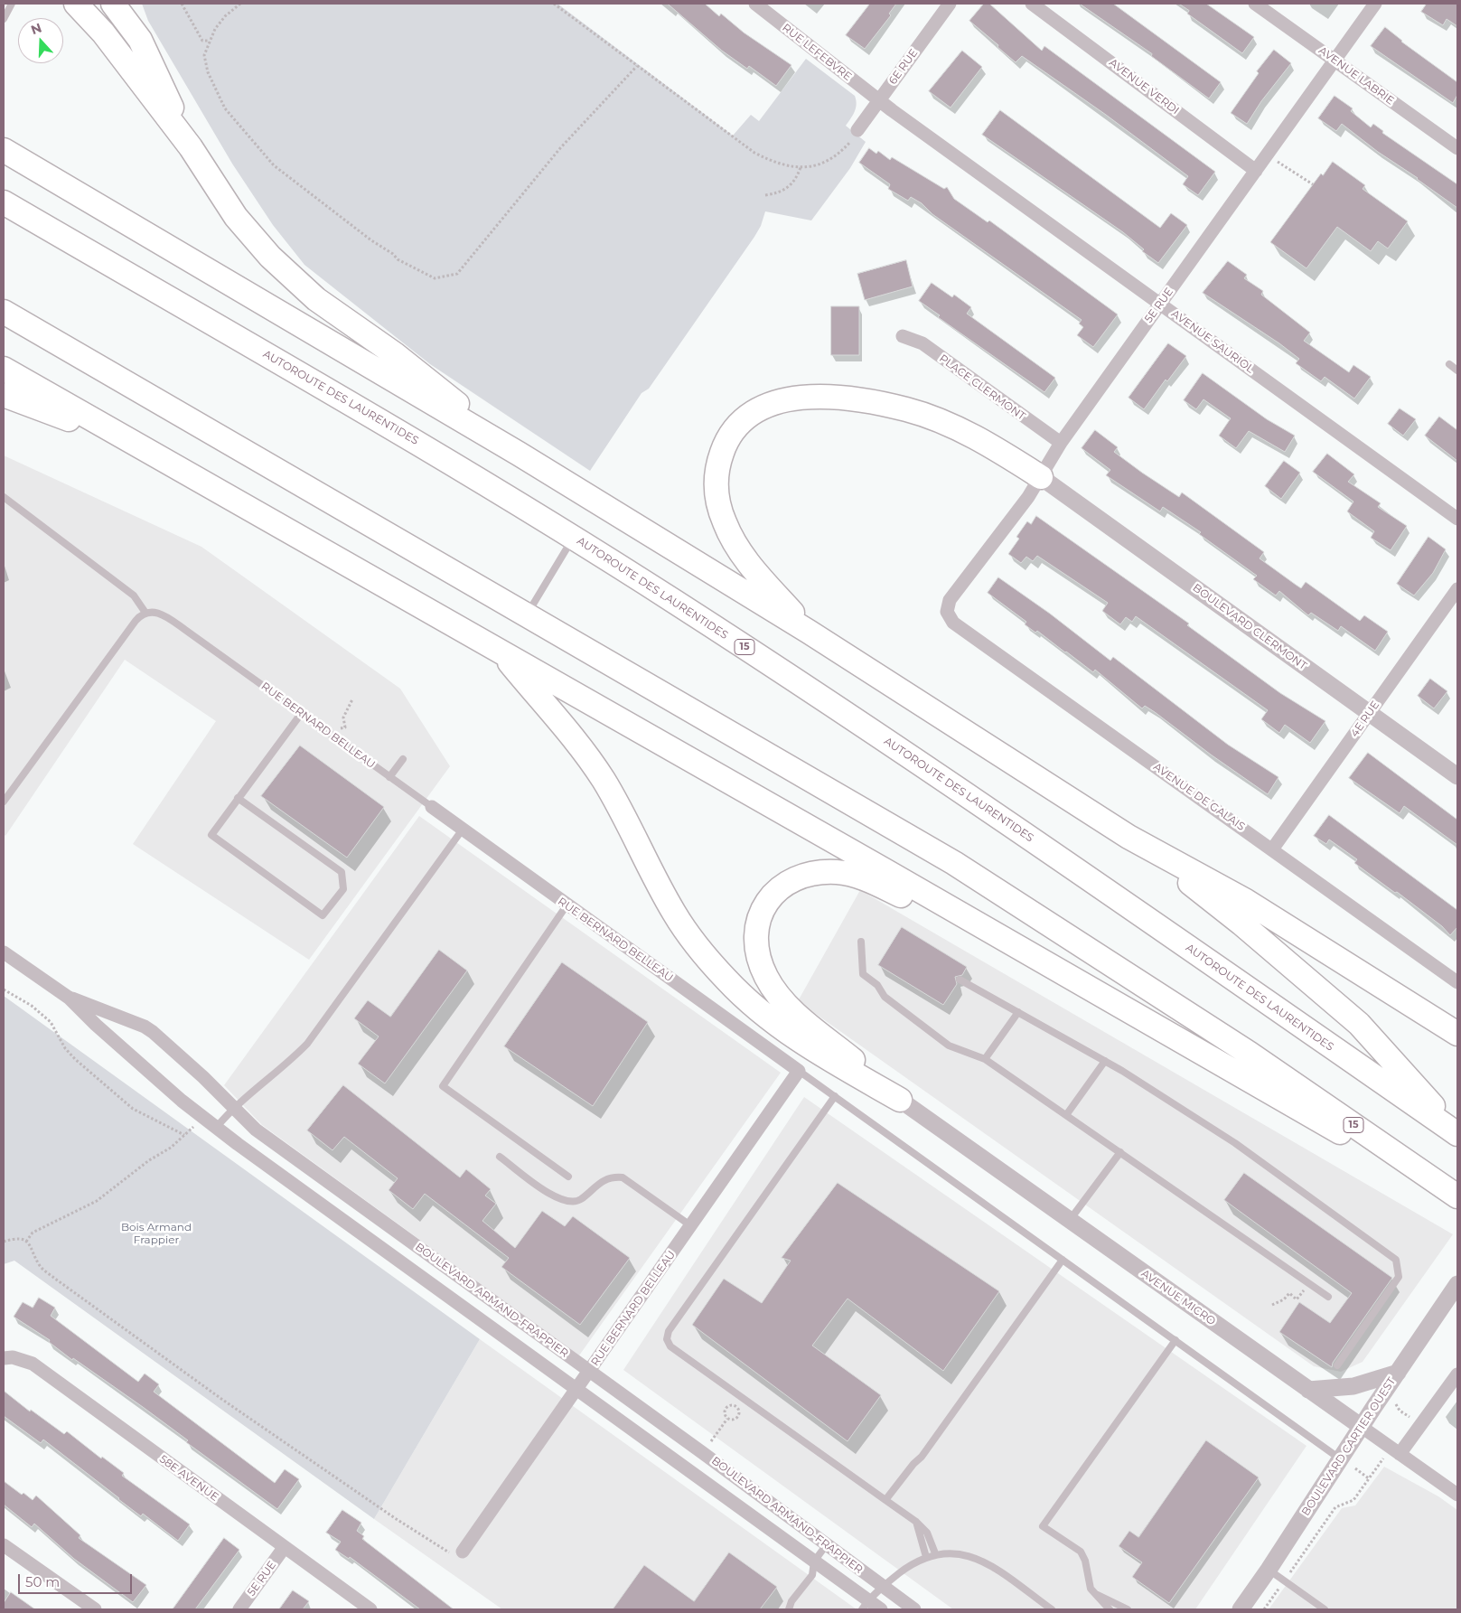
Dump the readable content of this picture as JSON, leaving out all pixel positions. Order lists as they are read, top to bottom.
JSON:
{
  "streets": {
    "highway": ["AUTOROUTE DES LAURENTIDES", "15"],
    "street": [
      "RUE LEFEBVRE",
      "6E RUE",
      "AVENUE LABRIE",
      "AVENUE VERDI",
      "5E RUE",
      "AVENUE SAURIOL",
      "PLACE CLERMONT",
      "BOULEVARD CLERMONT",
      "4E RUE",
      "RUE BERNARD BELLEAU",
      "AVENUE DE GALAIS",
      "AVENUE MICRO",
      "BOULEVARD ARMAND-FRAPPIER",
      "BOULEVARD CARTIER OUEST",
      "58E AVENUE"
    ]
  },
  "crossings": [
    ["RUE LEFEBVRE", "6E RUE"],
    ["RUE LEFEBVRE", "AVENUE SAURIOL"],
    ["6E RUE", "AVENUE SAURIOL"],
    ["AVENUE LABRIE", "5E RUE"],
    ["AVENUE VERDI", "5E RUE"],
    ["5E RUE", "AVENUE SAURIOL"],
    ["5E RUE", "PLACE CLERMONT"],
    ["5E RUE", "BOULEVARD CLERMONT"],
    ["5E RUE", "AVENUE DE GALAIS"],
    ["5E RUE", "58E AVENUE"],
    ["BOULEVARD CLERMONT", "4E RUE"],
    ["4E RUE", "AVENUE DE GALAIS"],
    ["RUE BERNARD BELLEAU", "BOULEVARD ARMAND-FRAPPIER"],
    ["AVENUE MICRO", "BOULEVARD CARTIER OUEST"]
  ],
  "parks": ["Bois Armand Frappier"],
  "scale_bar": "50 m",
  "north": "top"
}
